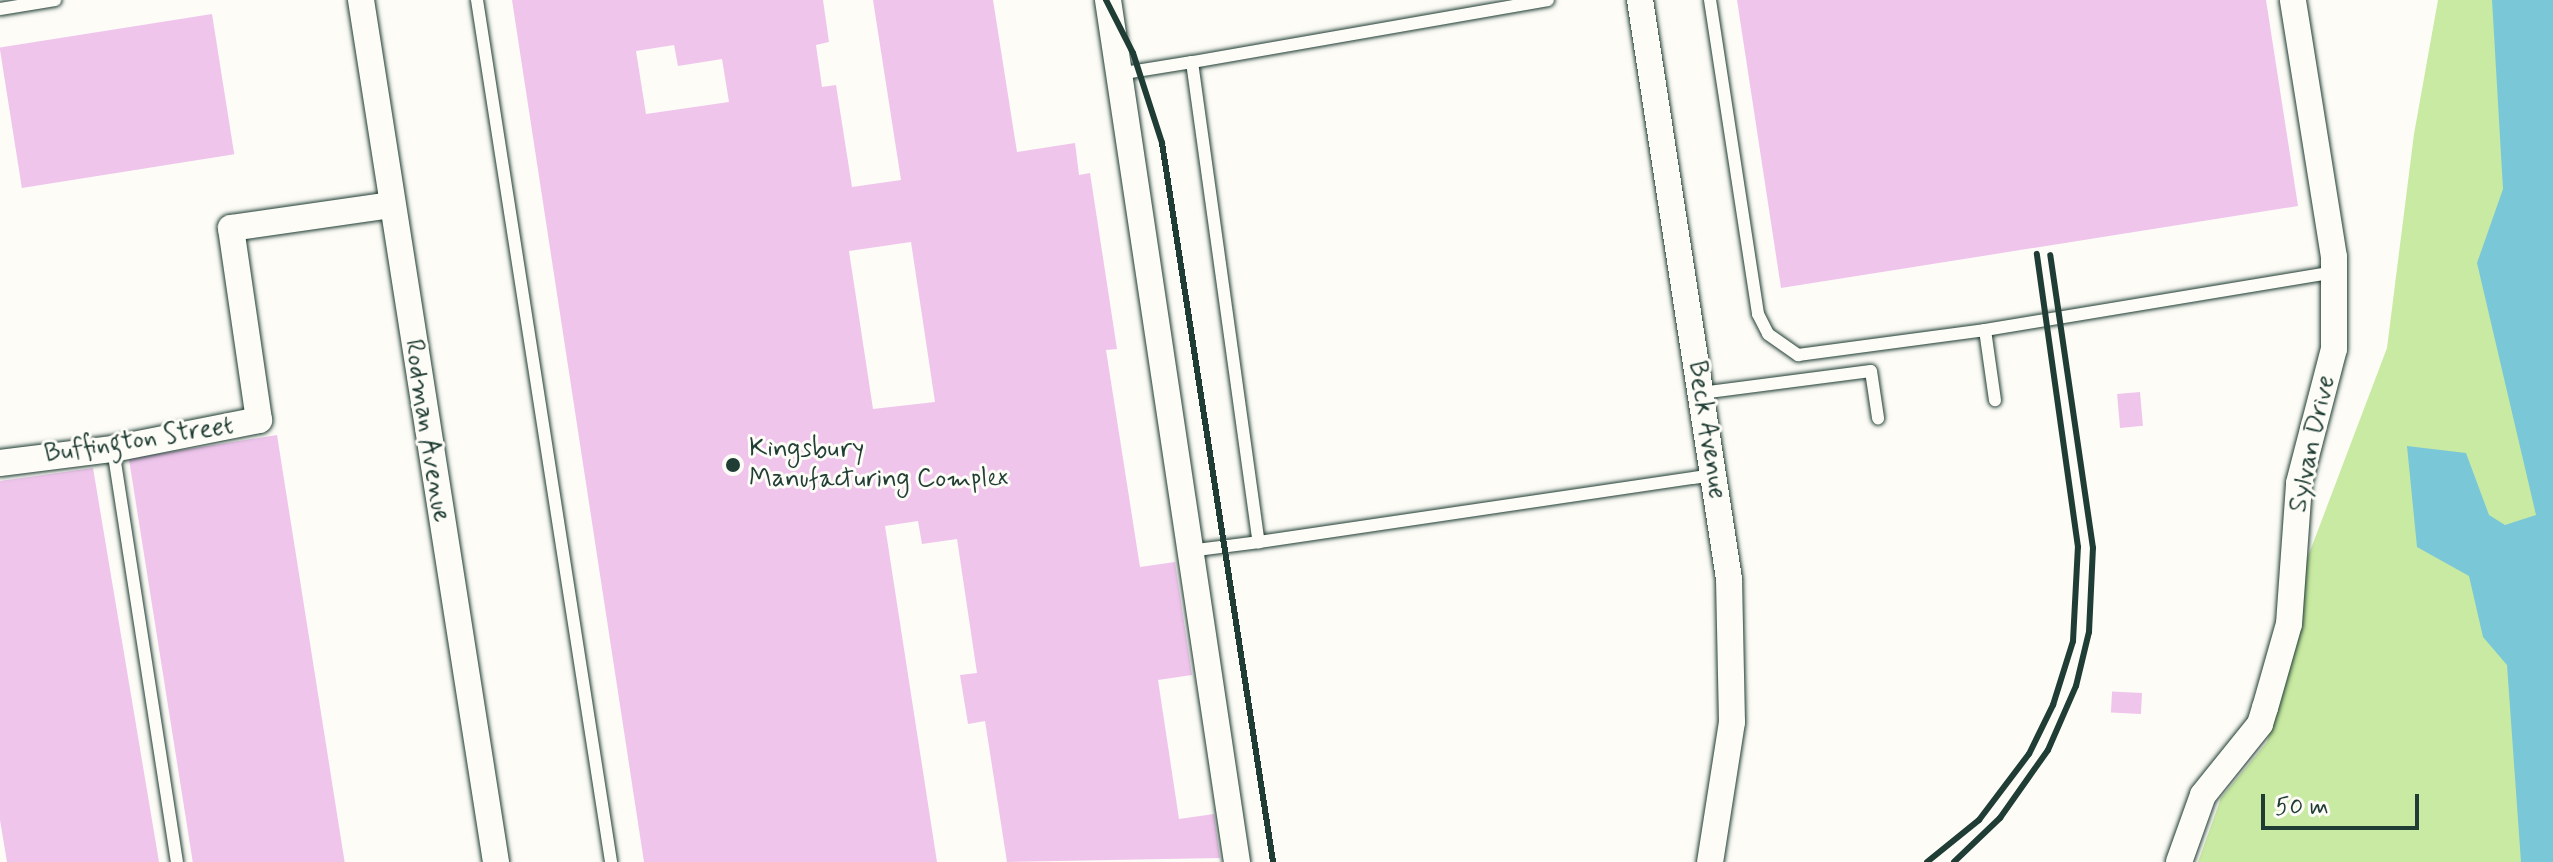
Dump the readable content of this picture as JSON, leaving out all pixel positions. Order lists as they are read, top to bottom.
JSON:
{
  "streets": {
    "street": [
      "Beck Avenue",
      "Rodman Avenue",
      "Buffington Street",
      "Sylvan Drive"
    ]
  },
  "crossings": [
    ["Rodman Avenue", "Buffington Street"]
  ],
  "places": ["Kingsbury Manufacturing Complex"],
  "scale_bar": "50 m"
}
